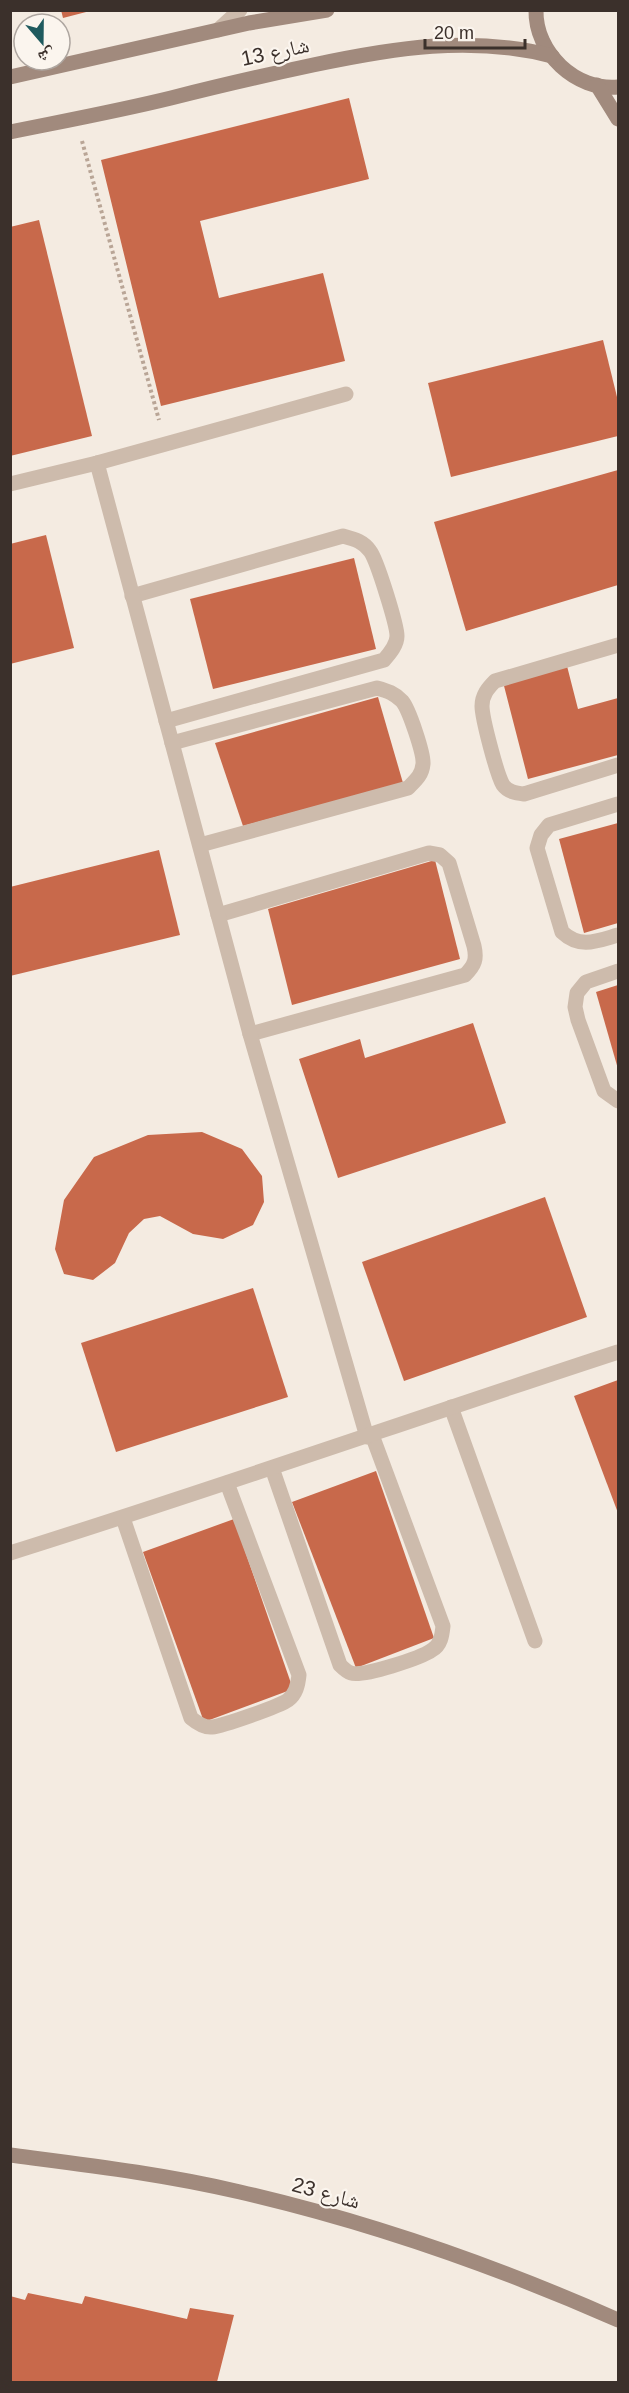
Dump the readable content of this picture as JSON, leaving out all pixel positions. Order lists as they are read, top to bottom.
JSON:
{
  "streets": {
    "street": ["شارع 13", "شارع 23"]
  },
  "scale_bar": "20 m",
  "north": "bottom"
}
